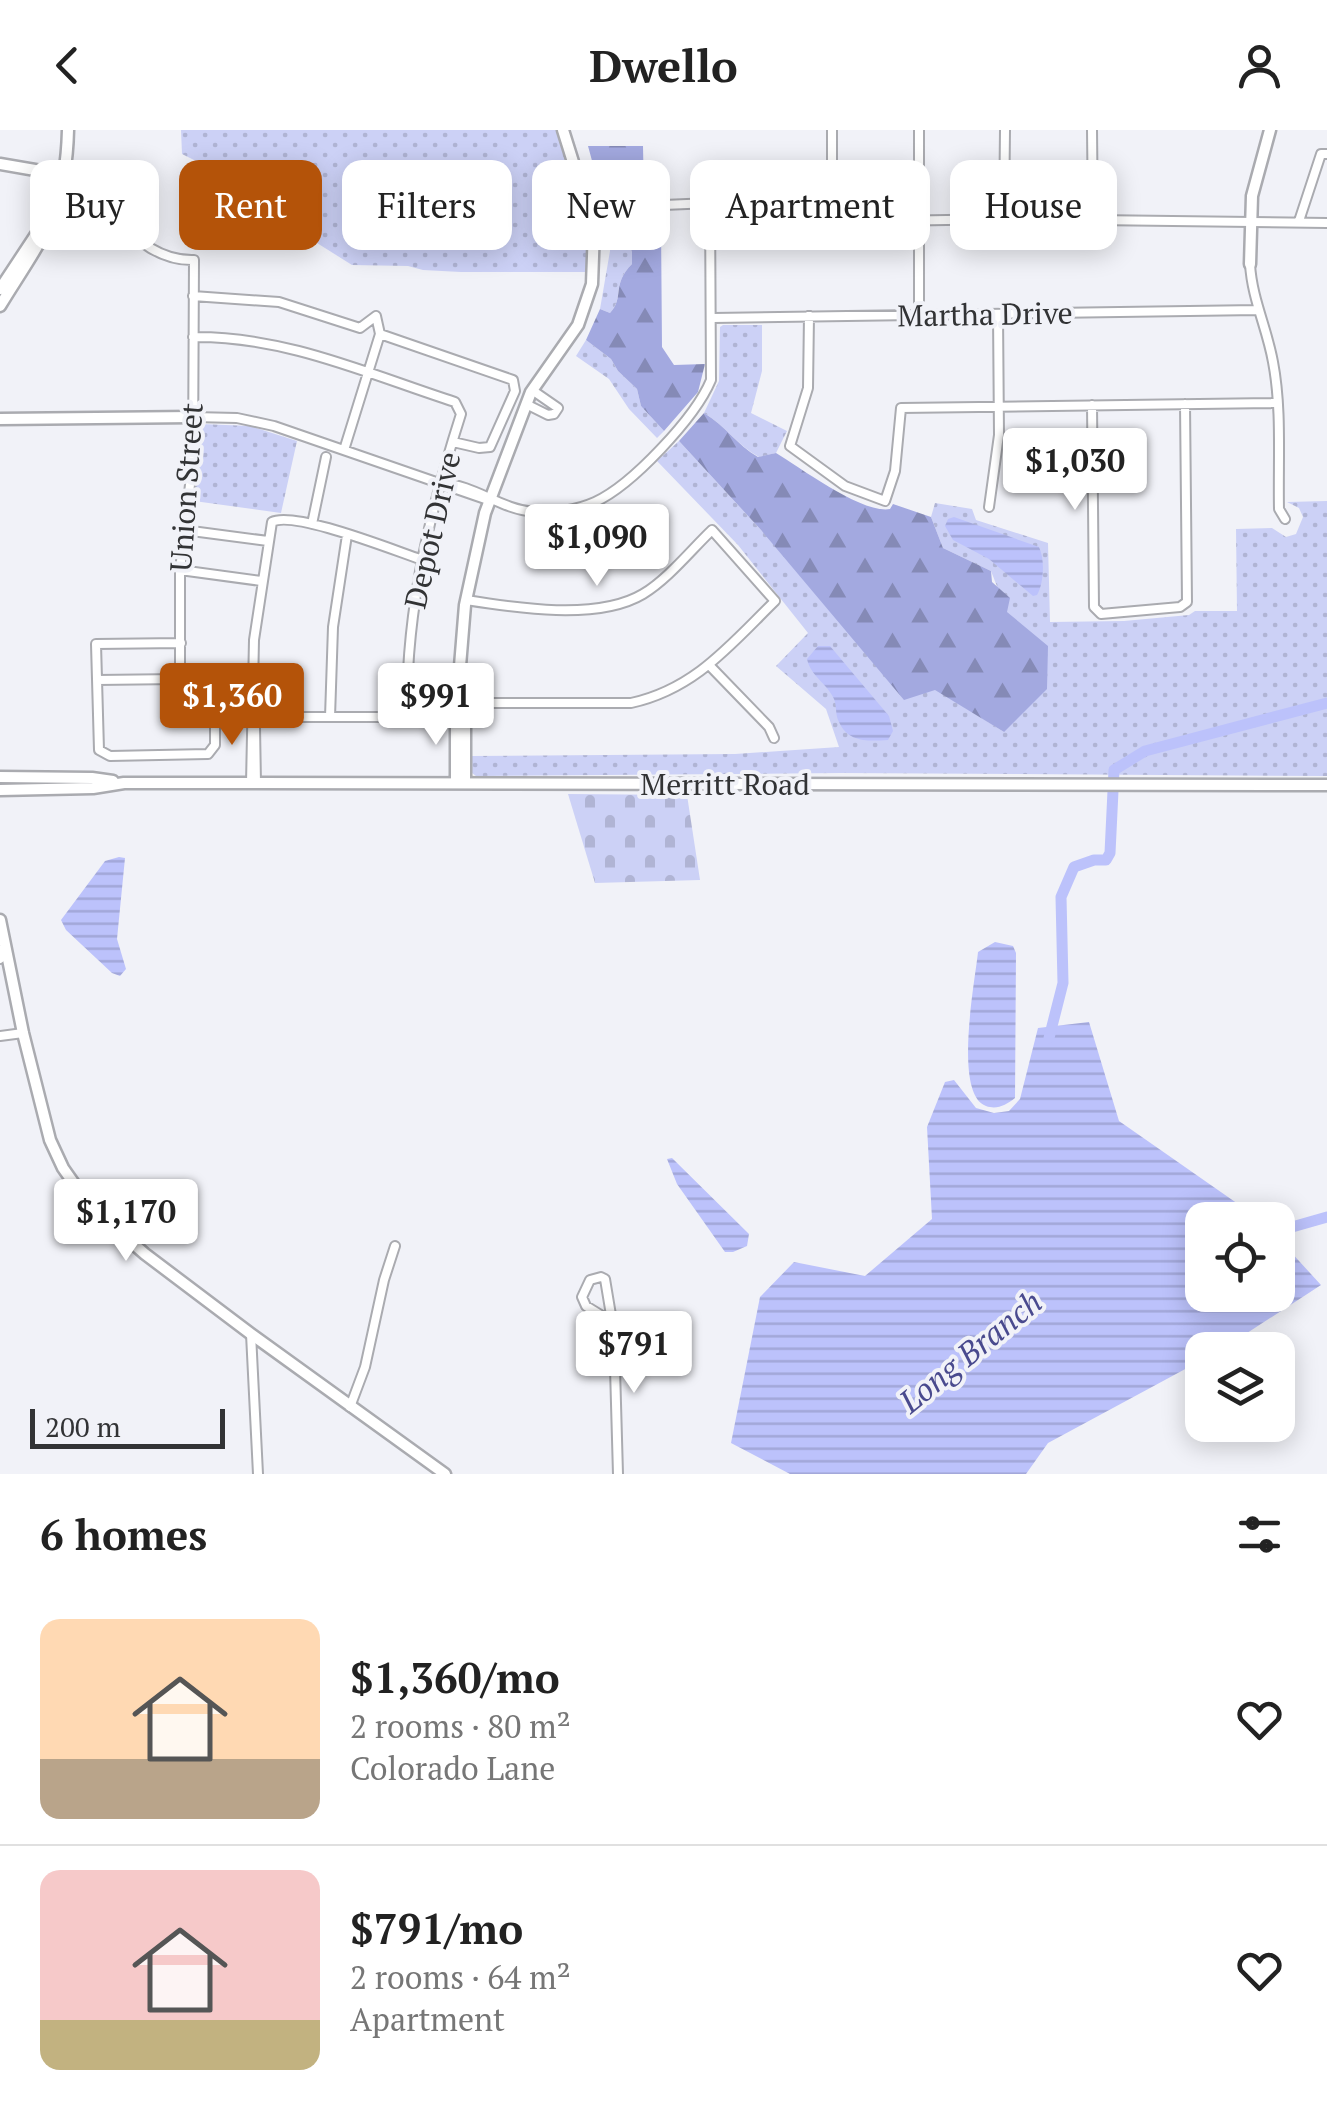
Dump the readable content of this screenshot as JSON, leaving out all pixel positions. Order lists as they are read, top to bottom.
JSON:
{
  "streets": {
    "street": [
      "Martha Drive",
      "Union Street",
      "Depot Drive",
      "Merritt Road"
    ]
  },
  "water": ["Long Branch"],
  "scale_bar": "200 m",
  "page": {
    "header": "Dwello",
    "chip": [
      "Buy",
      "Rent",
      "Filters",
      "New",
      "Apartment",
      "House"
    ],
    "price": [
      "$1,030",
      "$1,090",
      "$1,360",
      "$991",
      "$1,170",
      "$791"
    ],
    "scale": "200 m",
    "heading": "6 homes",
    "list": [
      {
        "name": "$1,360/mo",
        "note": "2 rooms · 80 m² · Colorado Lane"
      },
      {
        "name": "$791/mo",
        "note": "2 rooms · 64 m² · Apartment"
      }
    ]
  }
}
